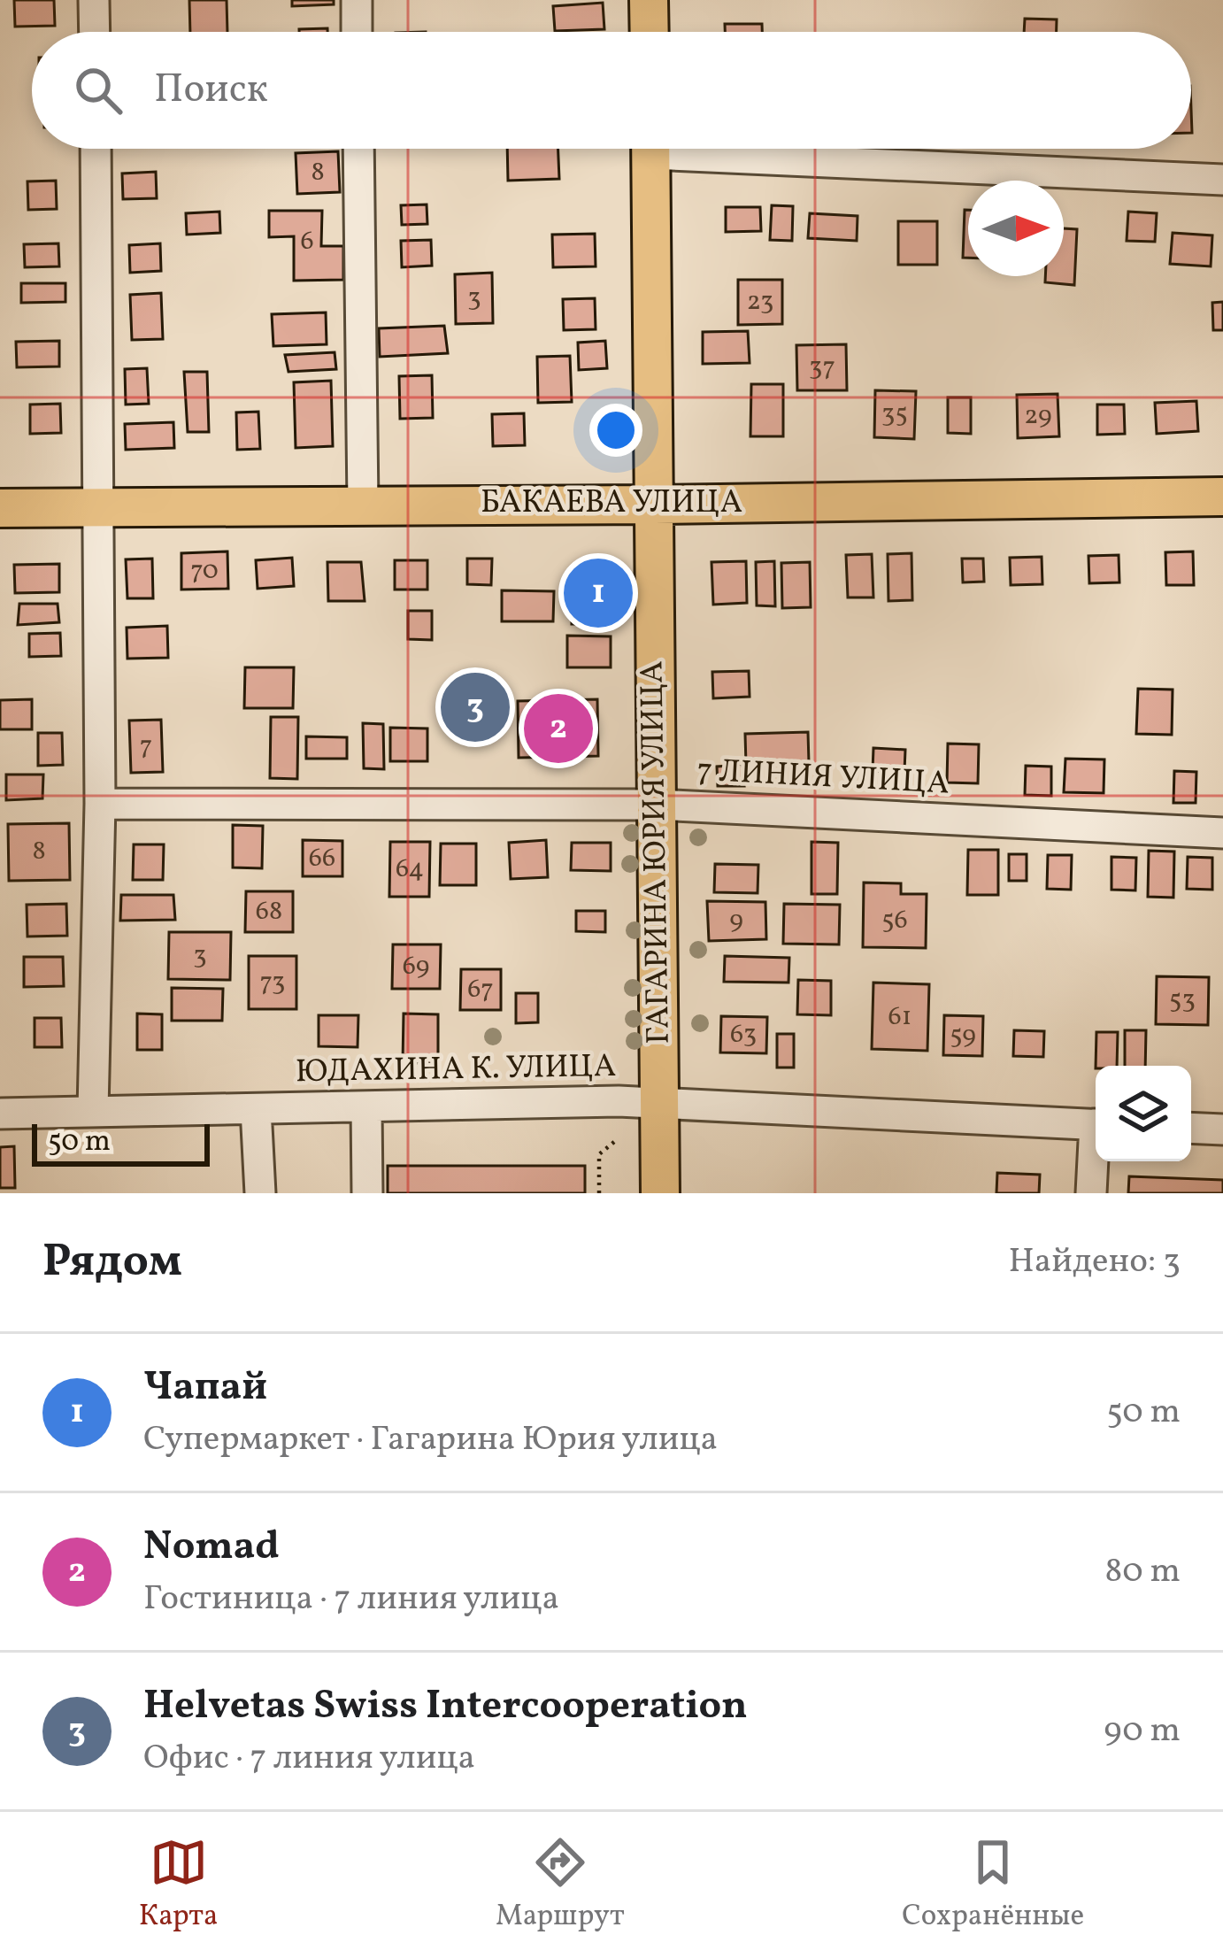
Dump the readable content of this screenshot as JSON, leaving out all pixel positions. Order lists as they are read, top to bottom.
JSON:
{
  "streets": {
    "main road": ["БАКАЕВА УЛИЦА", "ГАГАРИНА ЮРИЯ УЛИЦА"],
    "street": ["7 ЛИНИЯ УЛИЦА", "ЮДАХИНА К. УЛИЦА"]
  },
  "crossings": [
    ["БАКАЕВА УЛИЦА", "ГАГАРИНА ЮРИЯ УЛИЦА"],
    ["7 ЛИНИЯ УЛИЦА", "ГАГАРИНА ЮРИЯ УЛИЦА"],
    ["ГАГАРИНА ЮРИЯ УЛИЦА", "ЮДАХИНА К. УЛИЦА"]
  ],
  "house_numbers": [
    "8",
    "6",
    "3",
    "23",
    "37",
    "35",
    "29",
    "70",
    "7",
    "8",
    "66",
    "64",
    "68",
    "9",
    "56",
    "3",
    "69",
    "73",
    "67",
    "53",
    "61",
    "63",
    "59"
  ],
  "scale_bar": "50 m",
  "north": "right",
  "page": {
    "search": "Поиск",
    "pins": ["1", "3", "2"],
    "scale": "50 m",
    "heading": ["Рядом", "Найдено: 3"],
    "list": [
      {
        "mark": "1",
        "name": "Чапай",
        "note": "Супермаркет · Гагарина Юрия улица",
        "value": "50 m"
      },
      {
        "mark": "2",
        "name": "Nomad",
        "note": "Гостиница · 7 линия улица",
        "value": "80 m"
      },
      {
        "mark": "3",
        "name": "Helvetas Swiss Intercooperation",
        "note": "Офис · 7 линия улица",
        "value": "90 m"
      }
    ],
    "nav": ["Карта", "Маршрут", "Сохранённые"]
  }
}
